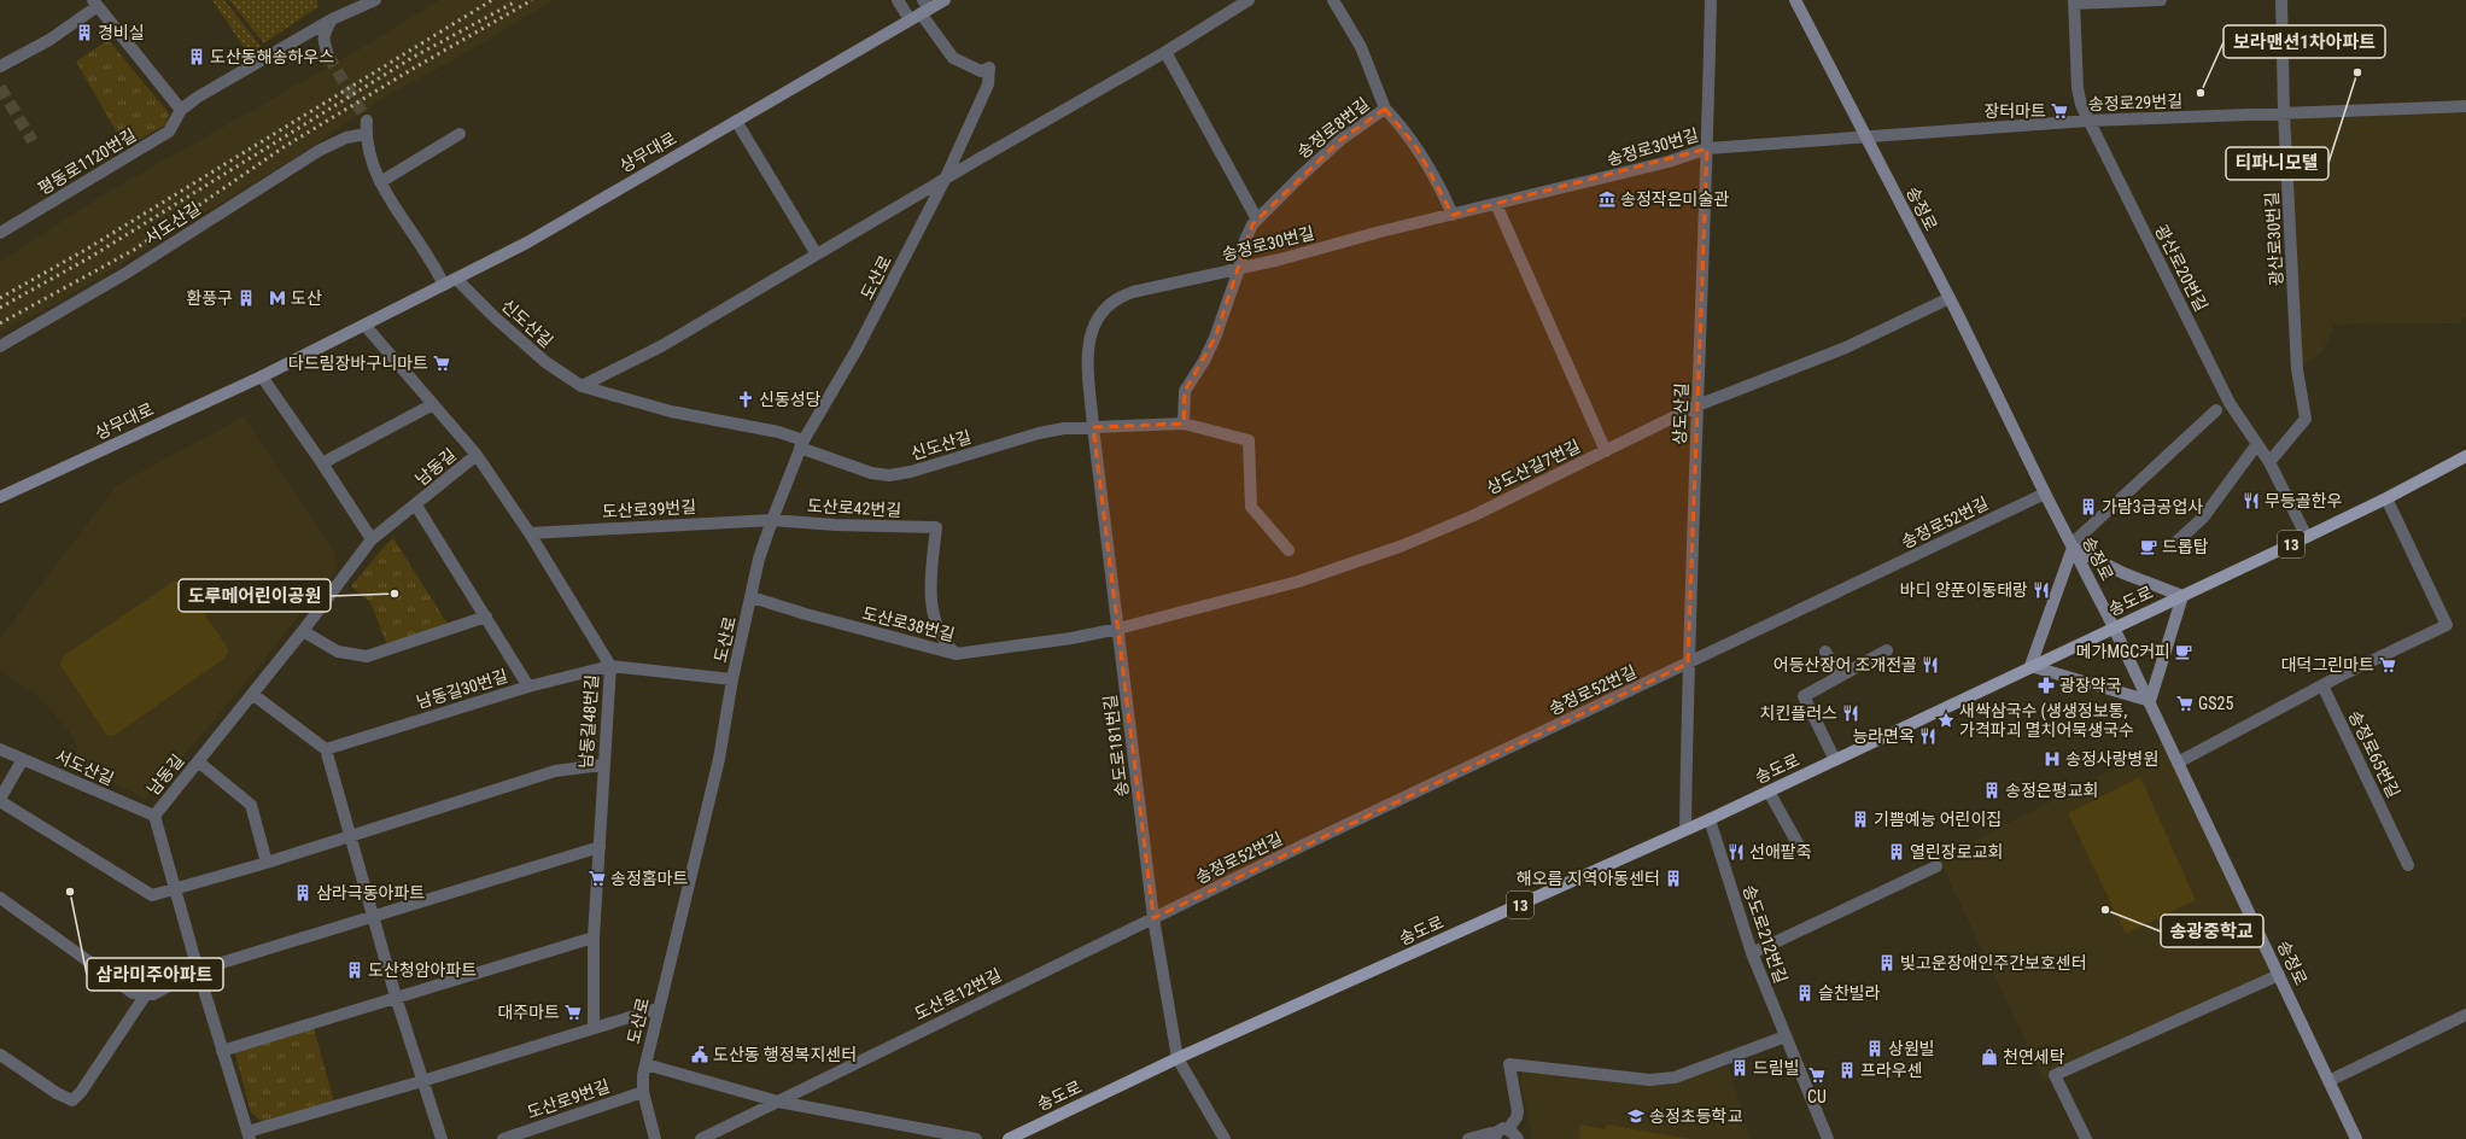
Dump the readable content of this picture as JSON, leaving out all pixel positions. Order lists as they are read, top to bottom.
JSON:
{
  "streets": {
    "main road": [
      "상무대로",
      "송정로",
      "13",
      "송도로"
    ],
    "street": [
      "송정로29번길",
      "송정로8번길",
      "송정로30번길",
      "평동로1120번길",
      "서도산길",
      "광산로30번길",
      "광산로20번길",
      "도산로",
      "신도산길",
      "상도산길",
      "남동길",
      "상도산길7번길",
      "도산로42번길",
      "도산로39번길",
      "송정로52번길",
      "도산로38번길",
      "남동길30번길",
      "남동길48번길",
      "송도로181번길",
      "송정로65번길",
      "송도로212번길",
      "도산로12번길",
      "도산로9번길"
    ]
  },
  "crossings": [
    ["송정로29번길", "송정로30번길"],
    ["송정로29번길", "송정로"],
    ["송정로29번길", "광산로30번길"],
    ["송정로29번길", "광산로20번길"],
    ["송정로8번길", "송정로30번길"],
    ["송정로30번길", "송정로"],
    ["송정로30번길", "상도산길"],
    ["송정로30번길", "송도로181번길"],
    ["상무대로", "도산로"],
    ["상무대로", "신도산길"],
    ["송정로", "상도산길7번길"],
    ["송정로", "송정로52번길"],
    ["송정로", "송도로"],
    ["서도산길", "남동길"],
    ["광산로30번길", "광산로20번길"],
    ["광산로20번길", "송도로"],
    ["도산로", "신도산길"],
    ["도산로", "도산로42번길"],
    ["도산로", "도산로39번길"],
    ["도산로", "도산로38번길"],
    ["도산로", "도산로9번길"],
    ["신도산길", "송도로181번길"],
    ["상도산길", "상도산길7번길"],
    ["상도산길", "송정로52번길"],
    ["상도산길", "송도로"],
    ["남동길", "남동길30번길"],
    ["남동길", "남동길48번길"],
    ["상도산길7번길", "도산로38번길"],
    ["상도산길7번길", "송도로181번길"],
    ["도산로42번길", "도산로39번길"],
    ["도산로42번길", "도산로38번길"],
    ["도산로39번길", "남동길48번길"],
    ["송정로52번길", "송도로181번길"],
    ["송정로52번길", "도산로12번길"],
    ["송도로", "송도로181번길"],
    ["송도로", "송도로212번길"],
    ["도산로38번길", "송도로181번길"],
    ["남동길30번길", "남동길48번길"],
    ["송도로181번길", "도산로12번길"]
  ],
  "places": {
    "building": [
      "경비실",
      "도산동해송하우스",
      "환풍구",
      "가람3급공업사",
      "송정은평교회",
      "기쁨예능 어린이집",
      "열린장로교회",
      "해오름 지역아동센터",
      "삼라극동아파트",
      "빛고운장애인주간보호센터",
      "도산청암아파트",
      "슬찬빌라",
      "상원빌",
      "드림빌",
      "프라우센"
    ],
    "other": [
      "티파니모텔",
      "보라맨션1차아파트",
      "도루메어린이공원",
      "삼라미주아파트",
      "송광중학교"
    ],
    "supermarket": [
      "장터마트",
      "다드림장바구니마트",
      "대덕그린마트",
      "GS25",
      "송정홈마트",
      "대주마트",
      "CU"
    ],
    "museum": ["송정작은미술관"],
    "metro station": ["도산"],
    "church": ["신동성당"],
    "restaurant": [
      "무등골한우",
      "바디 양푼이동태랑",
      "어등산장어 조개전골",
      "치킨플러스",
      "능라면옥",
      "선애팥죽"
    ],
    "cafe": ["드롭탑", "메가MGC커피"],
    "pharmacy": ["광장약국"],
    "place": ["새싹삼국수 (생생정보통, 가격파괴 멸치어묵생국수"],
    "hospital": ["송정사랑병원"],
    "public building": ["도산동 행정복지센터"],
    "shop": ["천연세탁"],
    "school or university": ["송정초등학교"]
  }
}
